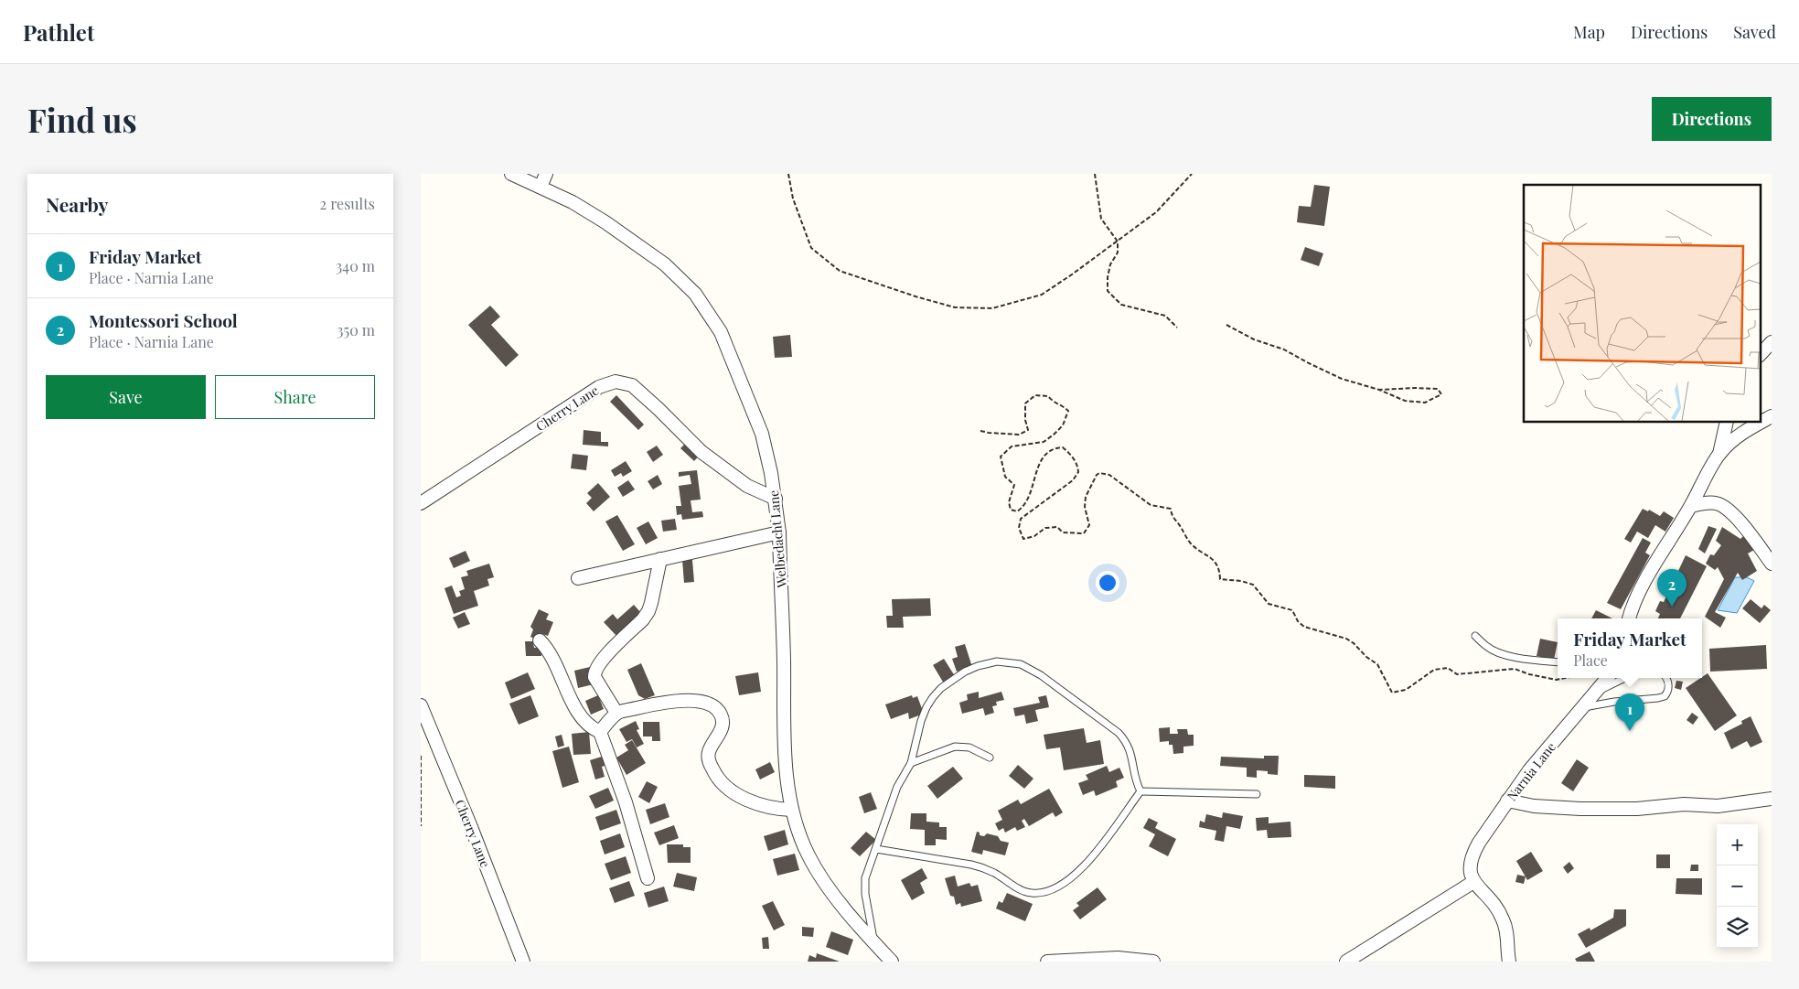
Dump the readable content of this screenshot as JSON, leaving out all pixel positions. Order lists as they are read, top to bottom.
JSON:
{
  "streets": {
    "street": ["Cherry Lane", "Welbedacht Lane", "Narnia Lane"]
  },
  "crossings": [
    ["Cherry Lane", "Welbedacht Lane"]
  ],
  "page": {
    "header": "Pathlet",
    "nav": ["Map", "Directions", "Saved"],
    "buttons": [
      "Directions",
      ["Save", "Share"]
    ],
    "title": "Find us",
    "heading": ["Nearby", "2 results"],
    "list": [
      {
        "mark": "1",
        "name": "Friday Market",
        "note": "Place · Narnia Lane",
        "value": "340 m"
      },
      {
        "mark": "2",
        "name": "Montessori School",
        "note": "Place · Narnia Lane",
        "value": "350 m"
      }
    ],
    "pins": ["2", "1"],
    "popup": ["Friday Market", "Place"],
    "map_buttons": ["+", "−"]
  }
}
